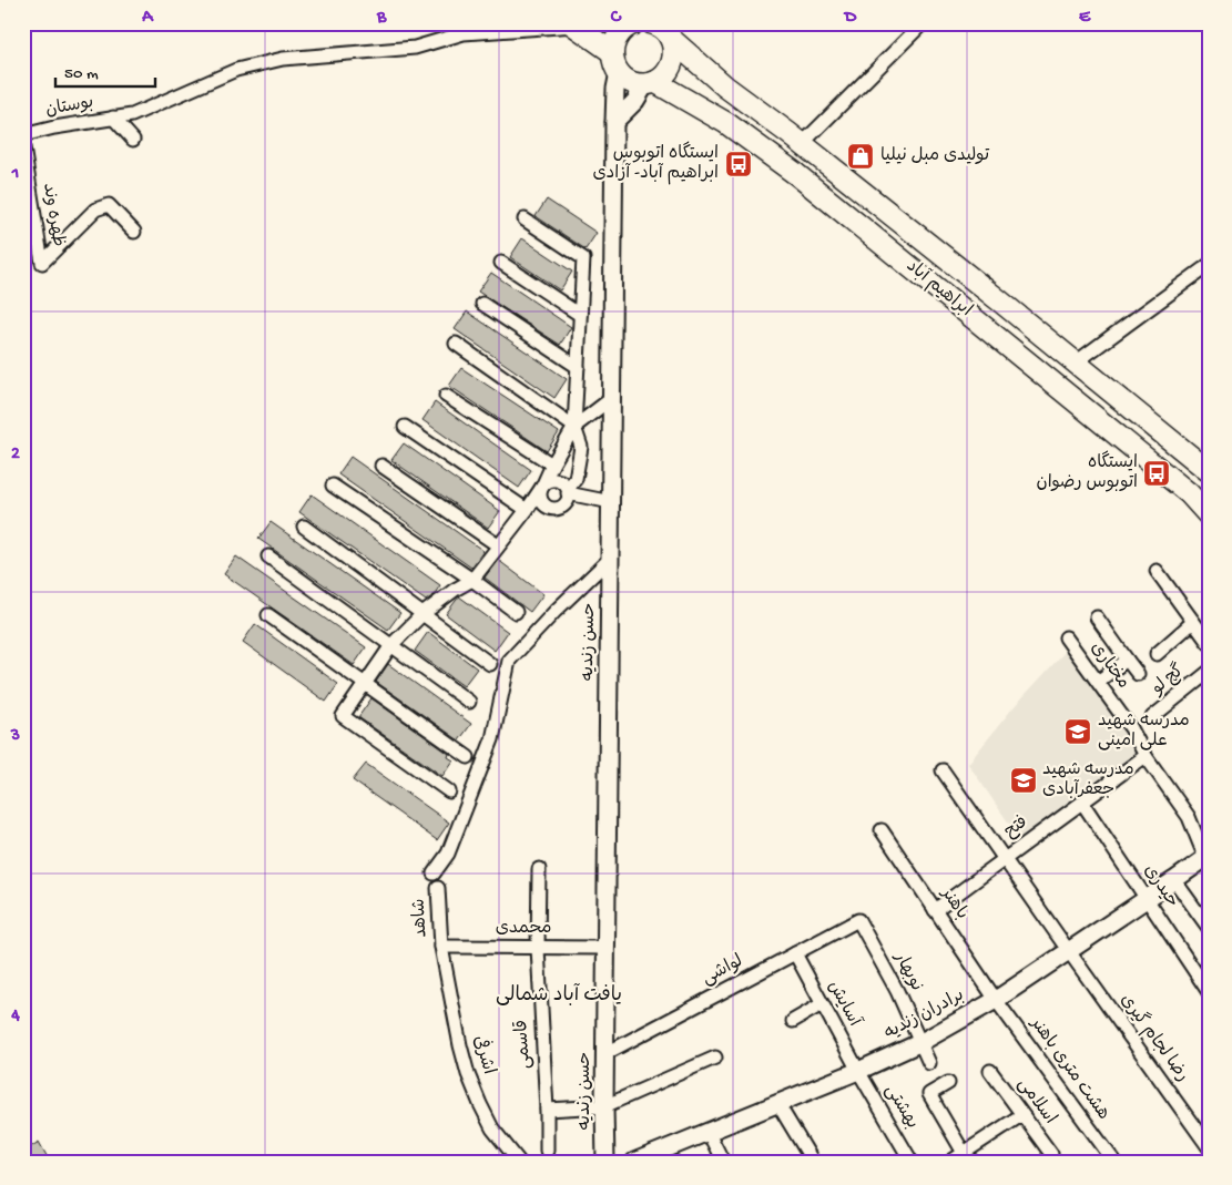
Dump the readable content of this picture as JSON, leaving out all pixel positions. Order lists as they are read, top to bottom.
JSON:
{
  "streets": {
    "main road": ["ابراهیم آباد"],
    "street": [
      "بوستان",
      "ظهره وند",
      "حسن زندیه",
      "مختاری",
      "گچ لو",
      "فتح",
      "حیدری",
      "باهنر",
      "شاهد",
      "محمدی",
      "لواشی",
      "نوبهار",
      "آسایش",
      "برادران زندیه",
      "رضا لجام گیری",
      "قاسمی",
      "اشرفی",
      "هشت متری باهنر",
      "اسلامی",
      "بهشتی"
    ]
  },
  "crossings": [
    ["بوستان", "ابراهیم آباد"],
    ["ابراهیم آباد", "حسن زندیه"],
    ["حسن زندیه", "محمدی"],
    ["حسن زندیه", "لواشی"],
    ["مختاری", "فتح"],
    ["مختاری", "برادران زندیه"],
    ["فتح", "حیدری"],
    ["فتح", "باهنر"],
    ["فتح", "رضا لجام گیری"],
    ["حیدری", "برادران زندیه"],
    ["باهنر", "برادران زندیه"],
    ["باهنر", "هشت متری باهنر"],
    ["شاهد", "محمدی"],
    ["شاهد", "اشرفی"],
    ["محمدی", "قاسمی"],
    ["محمدی", "اشرفی"],
    ["لواشی", "نوبهار"],
    ["لواشی", "آسایش"],
    ["نوبهار", "برادران زندیه"],
    ["آسایش", "برادران زندیه"],
    ["آسایش", "بهشتی"],
    ["برادران زندیه", "رضا لجام گیری"],
    ["برادران زندیه", "هشت متری باهنر"],
    ["برادران زندیه", "بهشتی"]
  ],
  "districts": ["یافت آباد شمالی"],
  "places": {
    "shop": ["تولیدی مبل نیلیا"],
    "bus stop": ["ایستگاه اتوبوس ابراهیم آباد- آزادی", "ایستگاه اتوبوس رضوان"],
    "school or university": ["مدرسه شهید علی امینی", "مدرسه شهید جعفرآبادی"]
  },
  "scale_bar": "50 m",
  "grid": {
    "columns": [
      "A",
      "B",
      "C",
      "D",
      "E"
    ],
    "rows": [
      "1",
      "2",
      "3",
      "4"
    ]
  }
}
